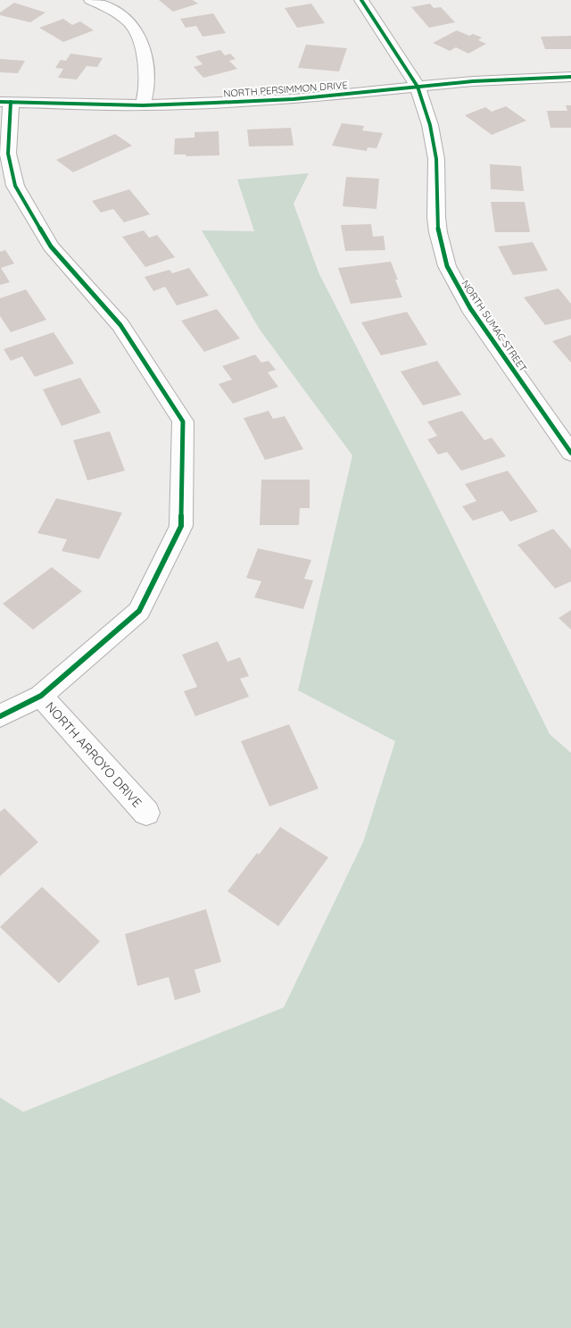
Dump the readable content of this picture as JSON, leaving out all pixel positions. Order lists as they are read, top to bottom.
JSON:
{
  "streets": {
    "street": ["NORTH PERSIMMON DRIVE", "NORTH SUMAC STREET", "NORTH ARROYO DRIVE"]
  },
  "crossings": [
    ["NORTH PERSIMMON DRIVE", "NORTH SUMAC STREET"],
    ["NORTH PERSIMMON DRIVE", "NORTH ARROYO DRIVE"]
  ]
}
